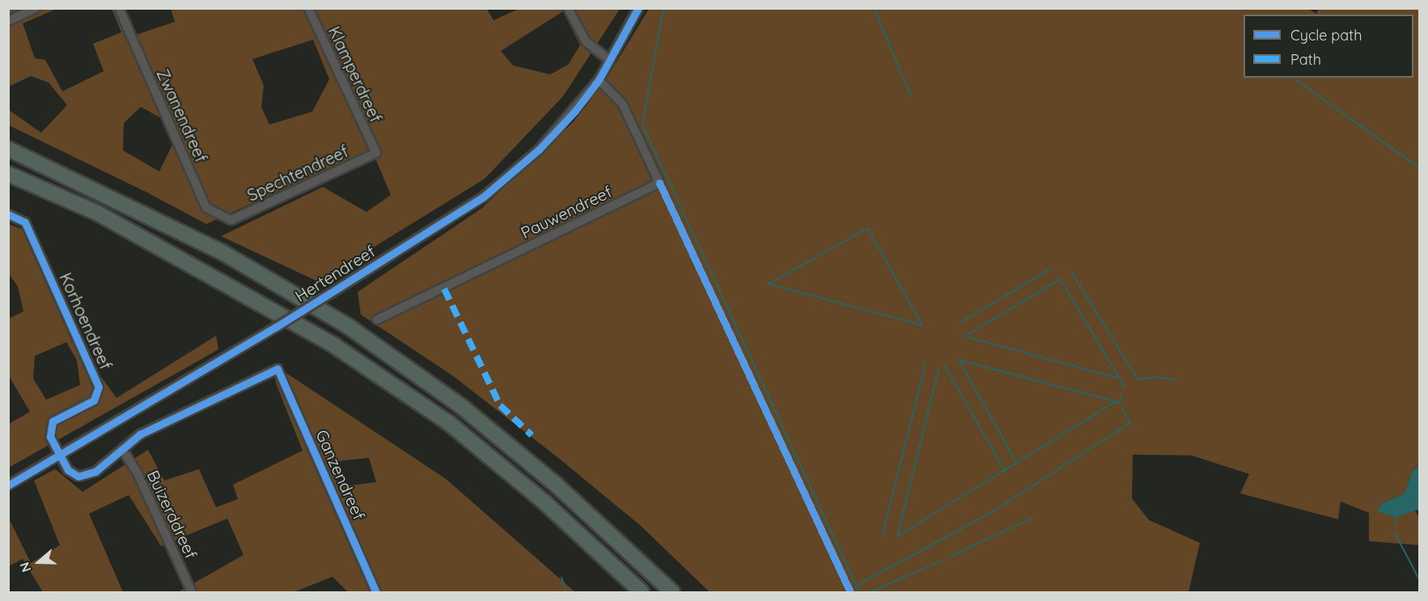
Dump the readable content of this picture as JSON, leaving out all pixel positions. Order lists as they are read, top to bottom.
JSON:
{
  "streets": {
    "street": [
      "Klamperdreef",
      "Zwanendreef",
      "Spechtendreef",
      "Pauwendreef",
      "Hertendreef",
      "Korhoendreef",
      "Ganzendreef",
      "Buizerddreef"
    ]
  },
  "crossings": [
    ["Klamperdreef", "Spechtendreef"],
    ["Zwanendreef", "Spechtendreef"],
    ["Pauwendreef", "Hertendreef"],
    ["Hertendreef", "Korhoendreef"],
    ["Ganzendreef", "Buizerddreef"]
  ],
  "legend": ["Cycle path", "Path"],
  "north": "left"
}
